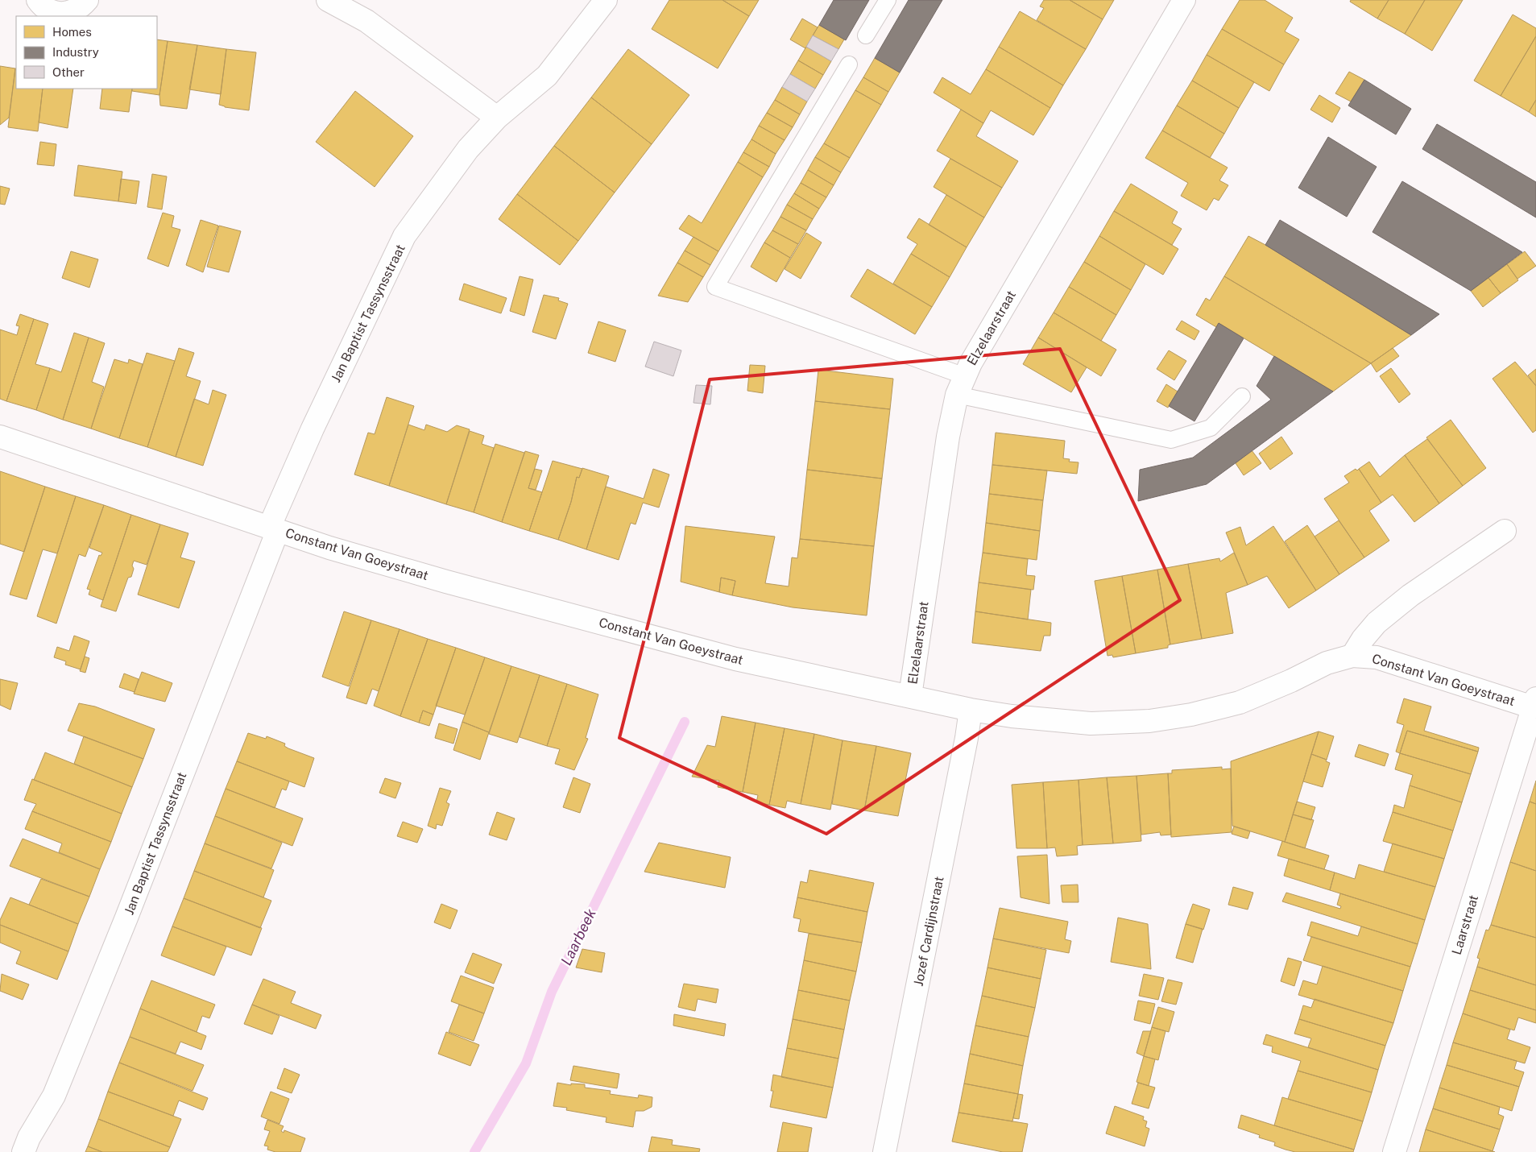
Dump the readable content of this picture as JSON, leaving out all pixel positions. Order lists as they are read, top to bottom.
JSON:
{
  "streets": {
    "street": [
      "Jan Baptist Tassynsstraat",
      "Elzelaarstraat",
      "Constant Van Goeystraat",
      "Laarstraat",
      "Jozef Cardijnstraat"
    ]
  },
  "crossings": [
    ["Jan Baptist Tassynsstraat", "Constant Van Goeystraat"],
    ["Elzelaarstraat", "Constant Van Goeystraat"],
    ["Constant Van Goeystraat", "Laarstraat"],
    ["Constant Van Goeystraat", "Jozef Cardijnstraat"]
  ],
  "water": ["Laarbeek"],
  "legend": ["Homes", "Industry", "Other"]
}
